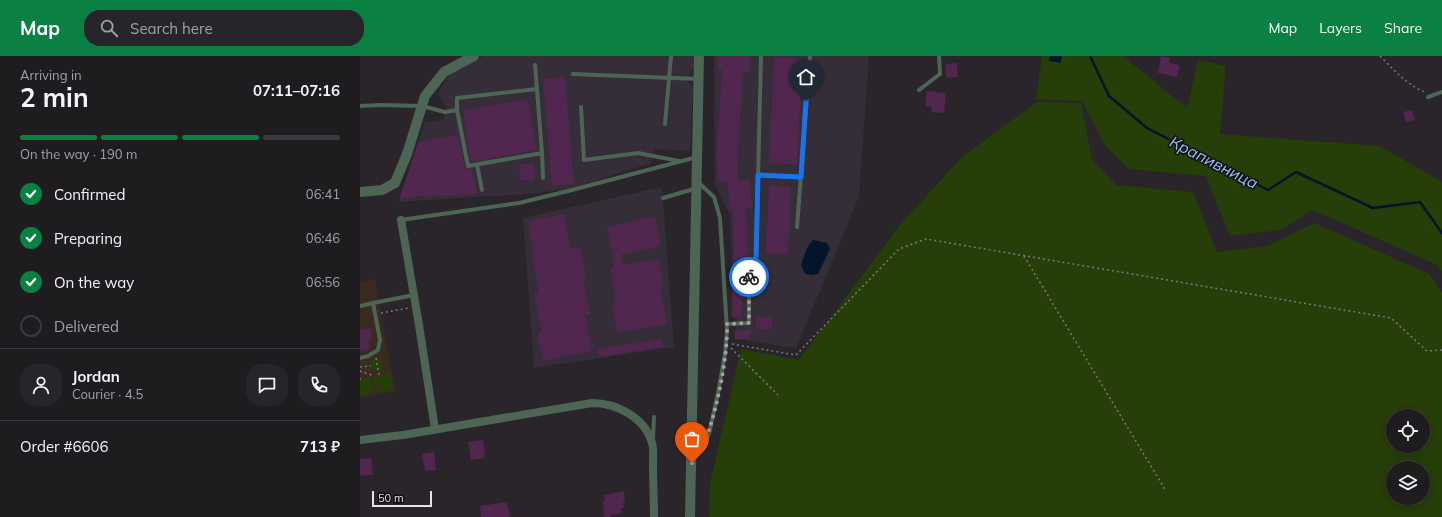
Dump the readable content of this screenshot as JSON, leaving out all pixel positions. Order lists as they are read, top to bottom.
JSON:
{
  "water": ["Крапивница"],
  "scale_bar": "50 m",
  "page": {
    "header": "Map",
    "search": "Search here",
    "nav": ["Map", "Layers", "Share"],
    "heading": ["2 min", "Arriving in", "07:11–07:16"],
    "panel": [
      "Jordan",
      "Courier · 4.5",
      "Order #6606",
      "713 ₽"
    ],
    "bar": "On the way · 190 m",
    "list": [
      ["Confirmed", "06:41"],
      ["Preparing", "06:46"],
      ["On the way", "06:56"],
      "Delivered"
    ],
    "scale": "50 m"
  }
}
